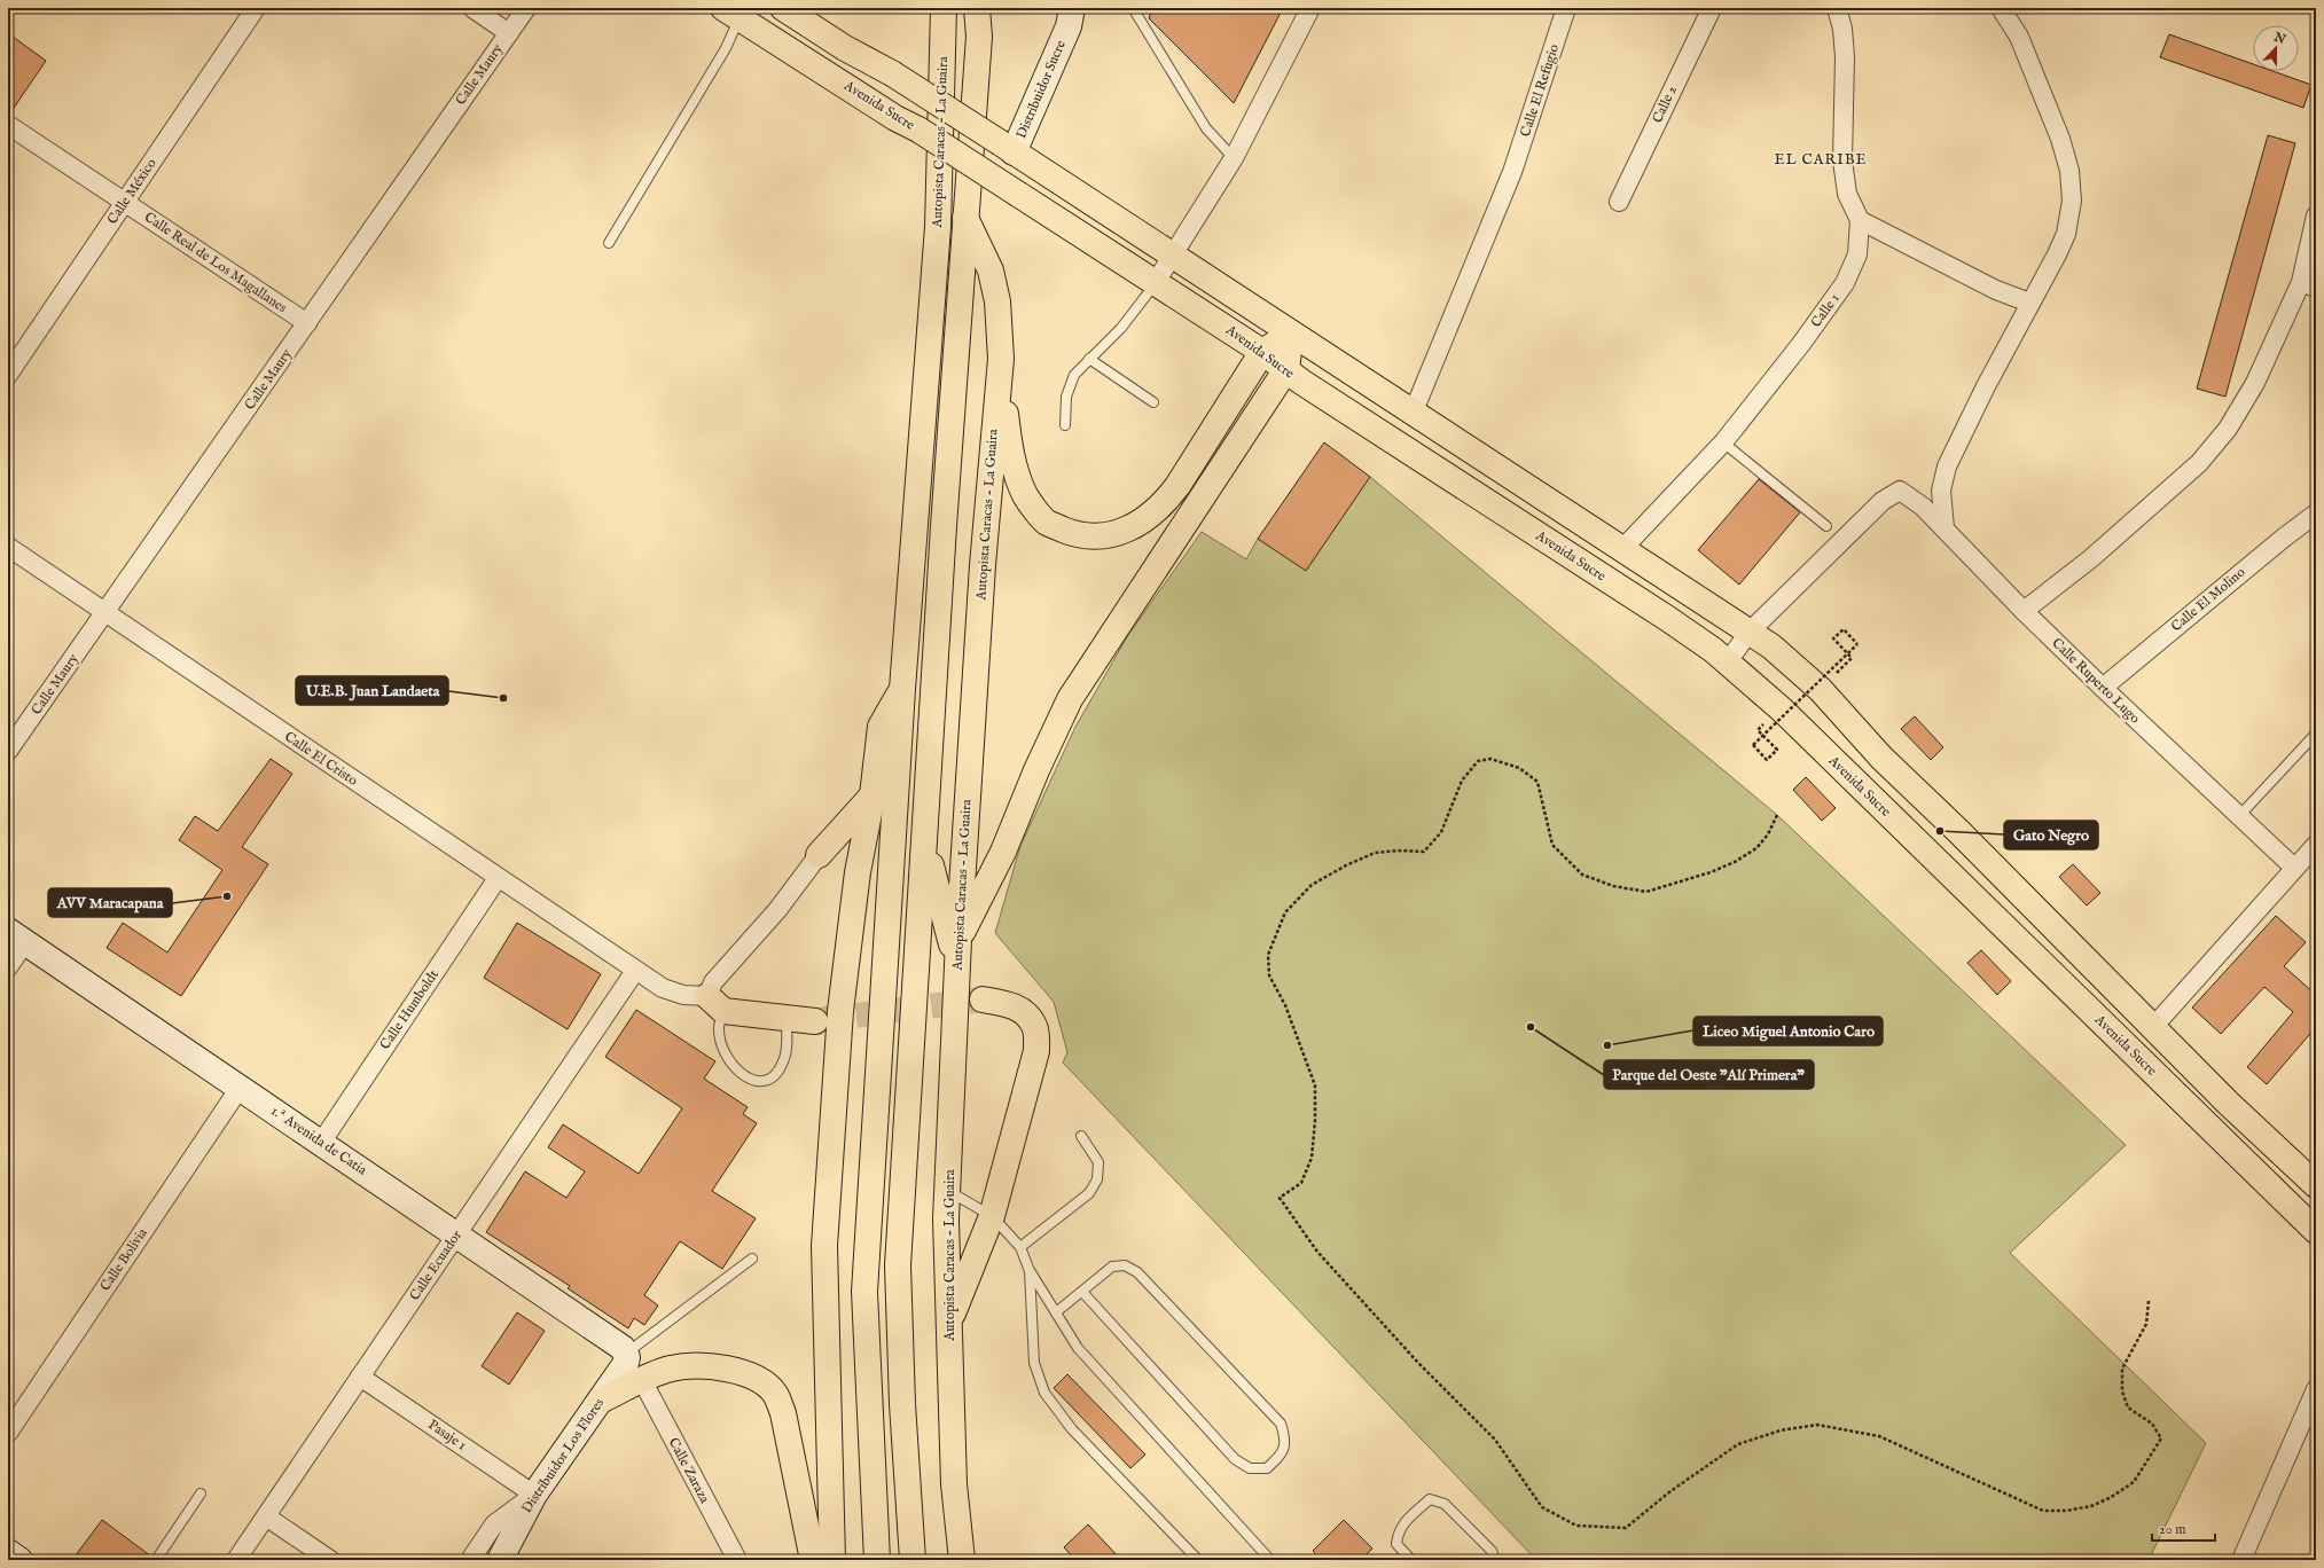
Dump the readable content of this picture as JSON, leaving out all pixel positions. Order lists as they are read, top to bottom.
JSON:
{
  "streets": {
    "main road": ["Avenida Sucre", "Autopista Caracas - La Guaira"],
    "street": [
      "Calle Maury",
      "Distribuidor Sucre",
      "Calle El Refugio",
      "Calle 2",
      "Calle México",
      "Calle Real de Los Magallanes",
      "Calle 1",
      "Calle El Molino",
      "Calle Ruperto Lugo",
      "Calle El Cristo",
      "Calle Humboldt",
      "1.ª Avenida de Catia",
      "Calle Bolivia",
      "Calle Ecuador",
      "Pasaje 1",
      "Distribuidor Los Flores",
      "Calle Zaraza"
    ]
  },
  "crossings": [
    ["Calle Maury", "Calle Real de Los Magallanes"],
    ["Calle Maury", "Calle El Cristo"],
    ["Calle México", "Calle Real de Los Magallanes"],
    ["Calle El Molino", "Calle Ruperto Lugo"],
    ["Calle El Cristo", "Calle Humboldt"],
    ["Calle El Cristo", "Calle Ecuador"],
    ["Calle Humboldt", "1.ª Avenida de Catia"],
    ["1.ª Avenida de Catia", "Calle Bolivia"],
    ["1.ª Avenida de Catia", "Calle Ecuador"],
    ["1.ª Avenida de Catia", "Distribuidor Los Flores"],
    ["Calle Ecuador", "Pasaje 1"],
    ["Pasaje 1", "Distribuidor Los Flores"]
  ],
  "districts": ["EL CARIBE"],
  "places": [
    "U.E.B. Juan Landaeta",
    "Gato Negro",
    "AVV Maracapana",
    "Parque del Oeste \"Alí Primera\"",
    "Liceo Miguel Antonio Caro"
  ],
  "scale_bar": "20 m",
  "north": "top"
}
